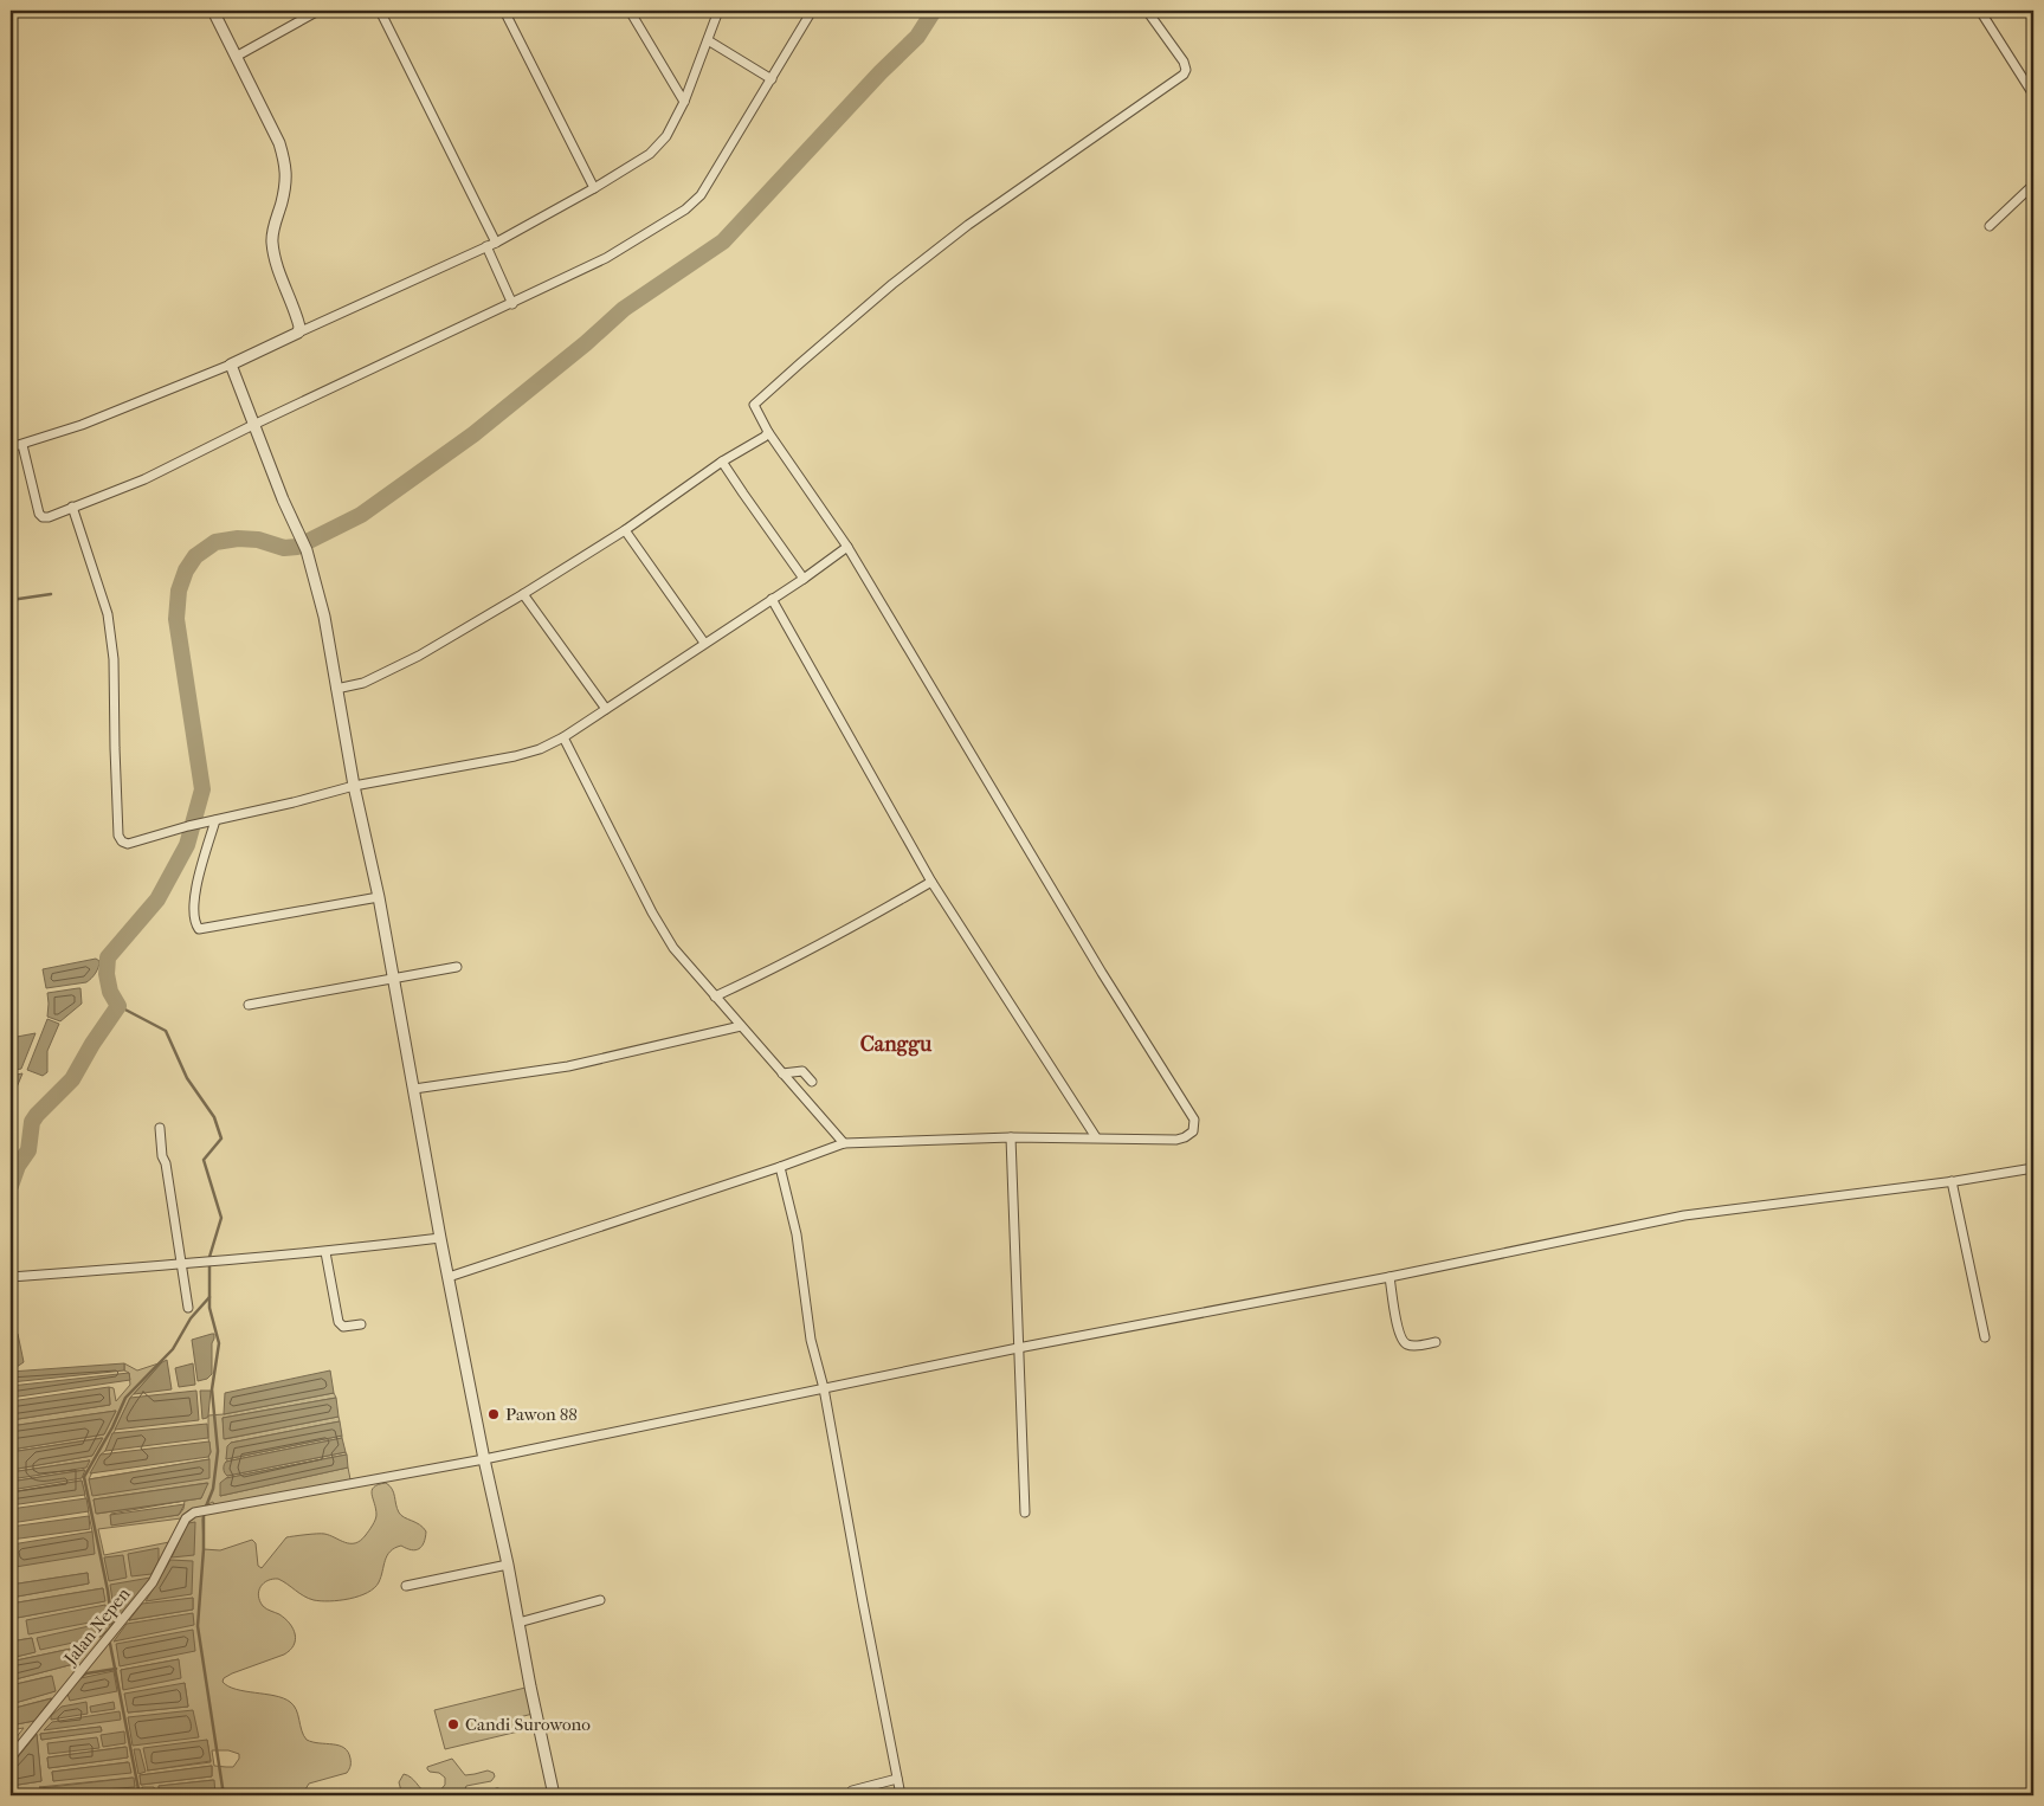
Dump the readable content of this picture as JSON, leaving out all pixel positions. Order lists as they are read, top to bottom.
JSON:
{
  "streets": {
    "street": ["Jalan Nepen"]
  },
  "districts": ["Canggu"],
  "places": ["Pawon 88", "Candi Surowono"]
}
